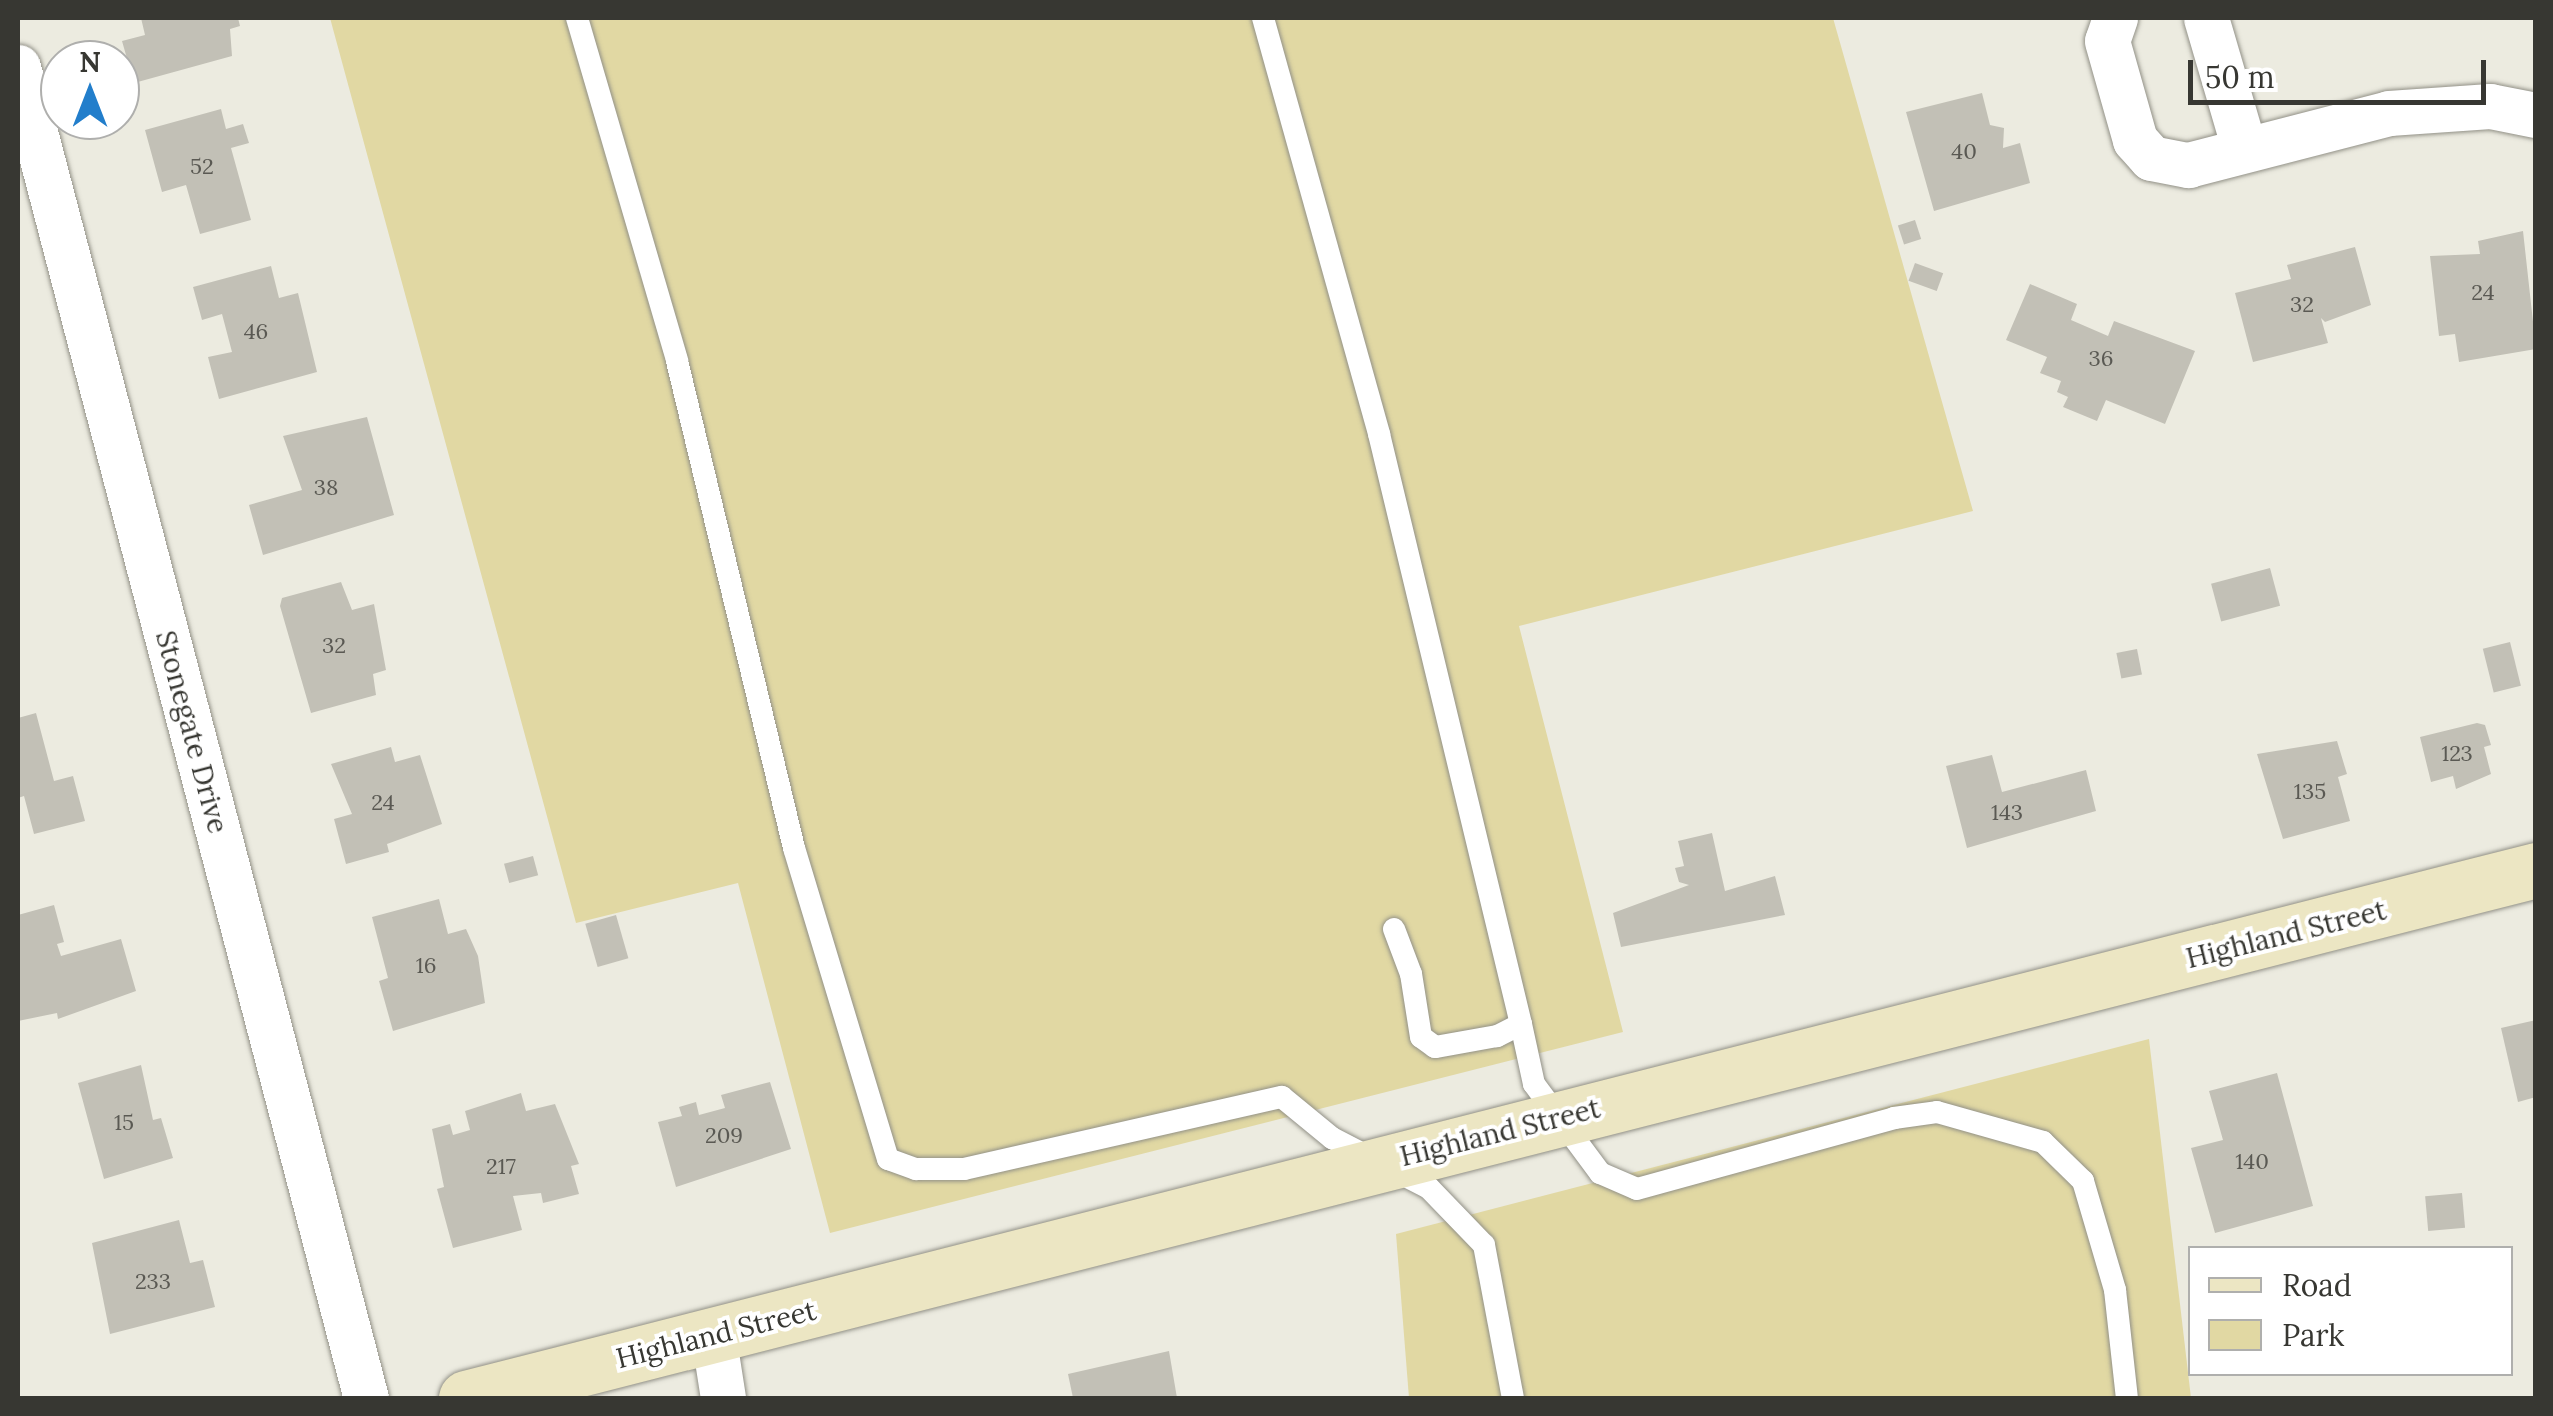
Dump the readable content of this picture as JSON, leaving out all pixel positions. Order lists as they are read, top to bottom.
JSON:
{
  "streets": {
    "street": ["Stonegate Drive", "Highland Street"]
  },
  "house_numbers": [
    "40",
    "52",
    "24",
    "32",
    "46",
    "36",
    "38",
    "32",
    "123",
    "135",
    "24",
    "143",
    "16",
    "15",
    "209",
    "140",
    "217",
    "233"
  ],
  "legend": ["Road", "Park"],
  "scale_bar": "50 m",
  "north": "top"
}
